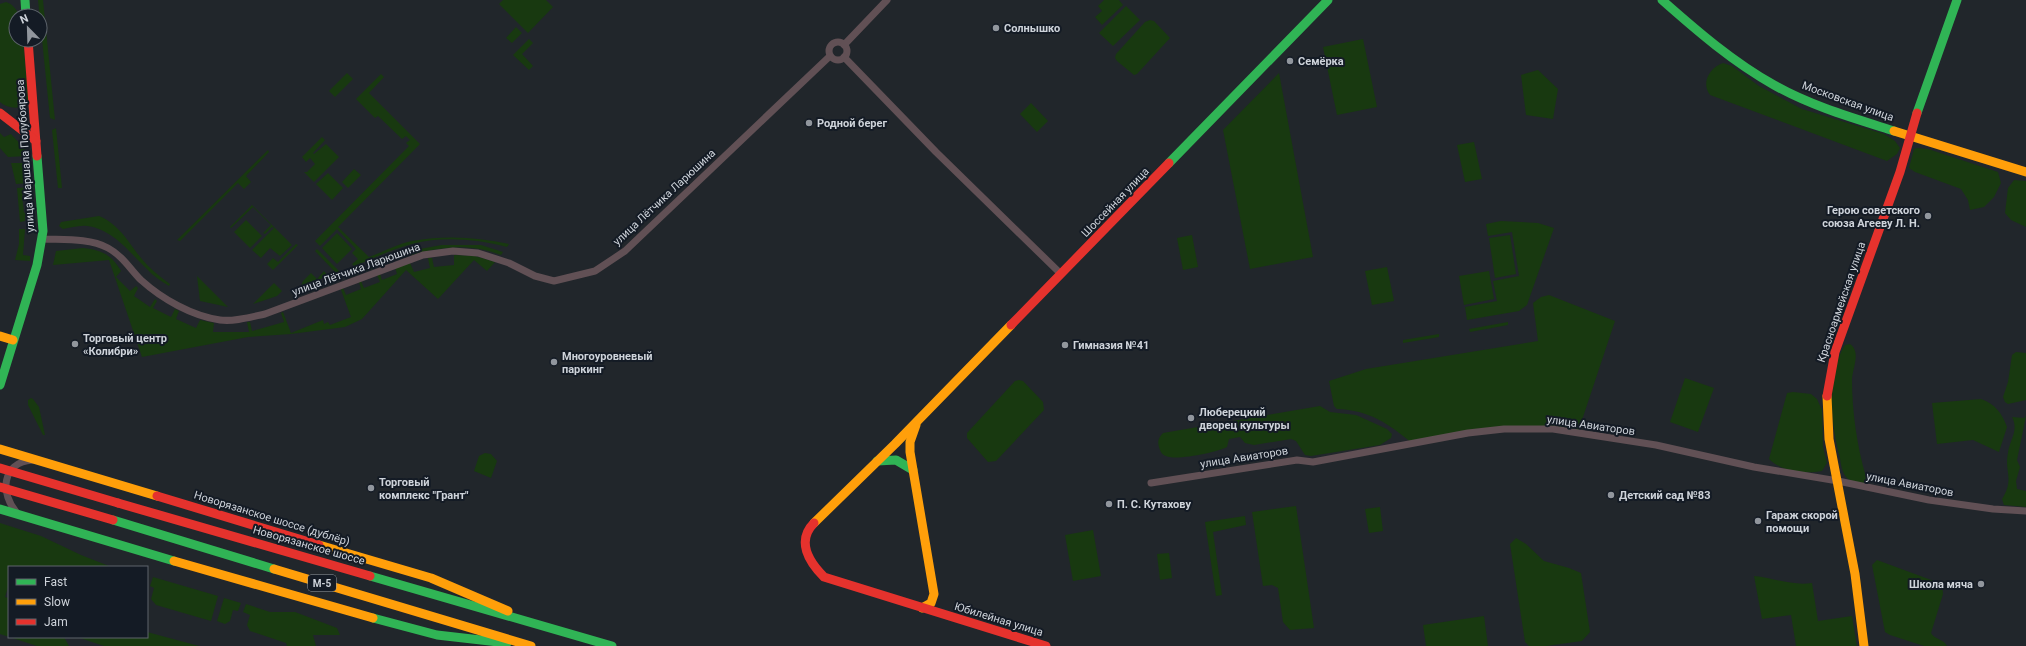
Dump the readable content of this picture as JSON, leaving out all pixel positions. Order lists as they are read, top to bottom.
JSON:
{
  "streets": {
    "main road": [
      "Московская улица",
      "улица Маршала Полубоярова",
      "Шоссейная улица",
      "Красноармейская улица",
      "Новорязанское шоссе (дублёр)",
      "Новорязанское шоссе",
      "М-5",
      "Юбилейная улица"
    ],
    "street": ["улица Лётчика Ларюшина", "улица Авиаторов"]
  },
  "crossings": [
    ["Московская улица", "Красноармейская улица"],
    ["улица Маршала Полубоярова", "улица Лётчика Ларюшина"],
    ["Шоссейная улица", "Юбилейная улица"],
    ["Красноармейская улица", "улица Авиаторов"],
    ["Новорязанское шоссе (дублёр)", "Новорязанское шоссе"]
  ],
  "places": [
    "Солнышко",
    "Семёрка",
    "Родной берег",
    "Герою советского союза Агееву Л. Н.",
    "Торговый центр «Колибри»",
    "Гимназия №41",
    "Многоуровневый паркинг",
    "Люберецкий дворец культуры",
    "Торговый комплекс \"Грант\"",
    "Детский сад №83",
    "П. С. Кутахову",
    "Гараж скорой помощи",
    "Школа мяча"
  ],
  "legend": ["Fast", "Slow", "Jam"],
  "north": "top left"
}
